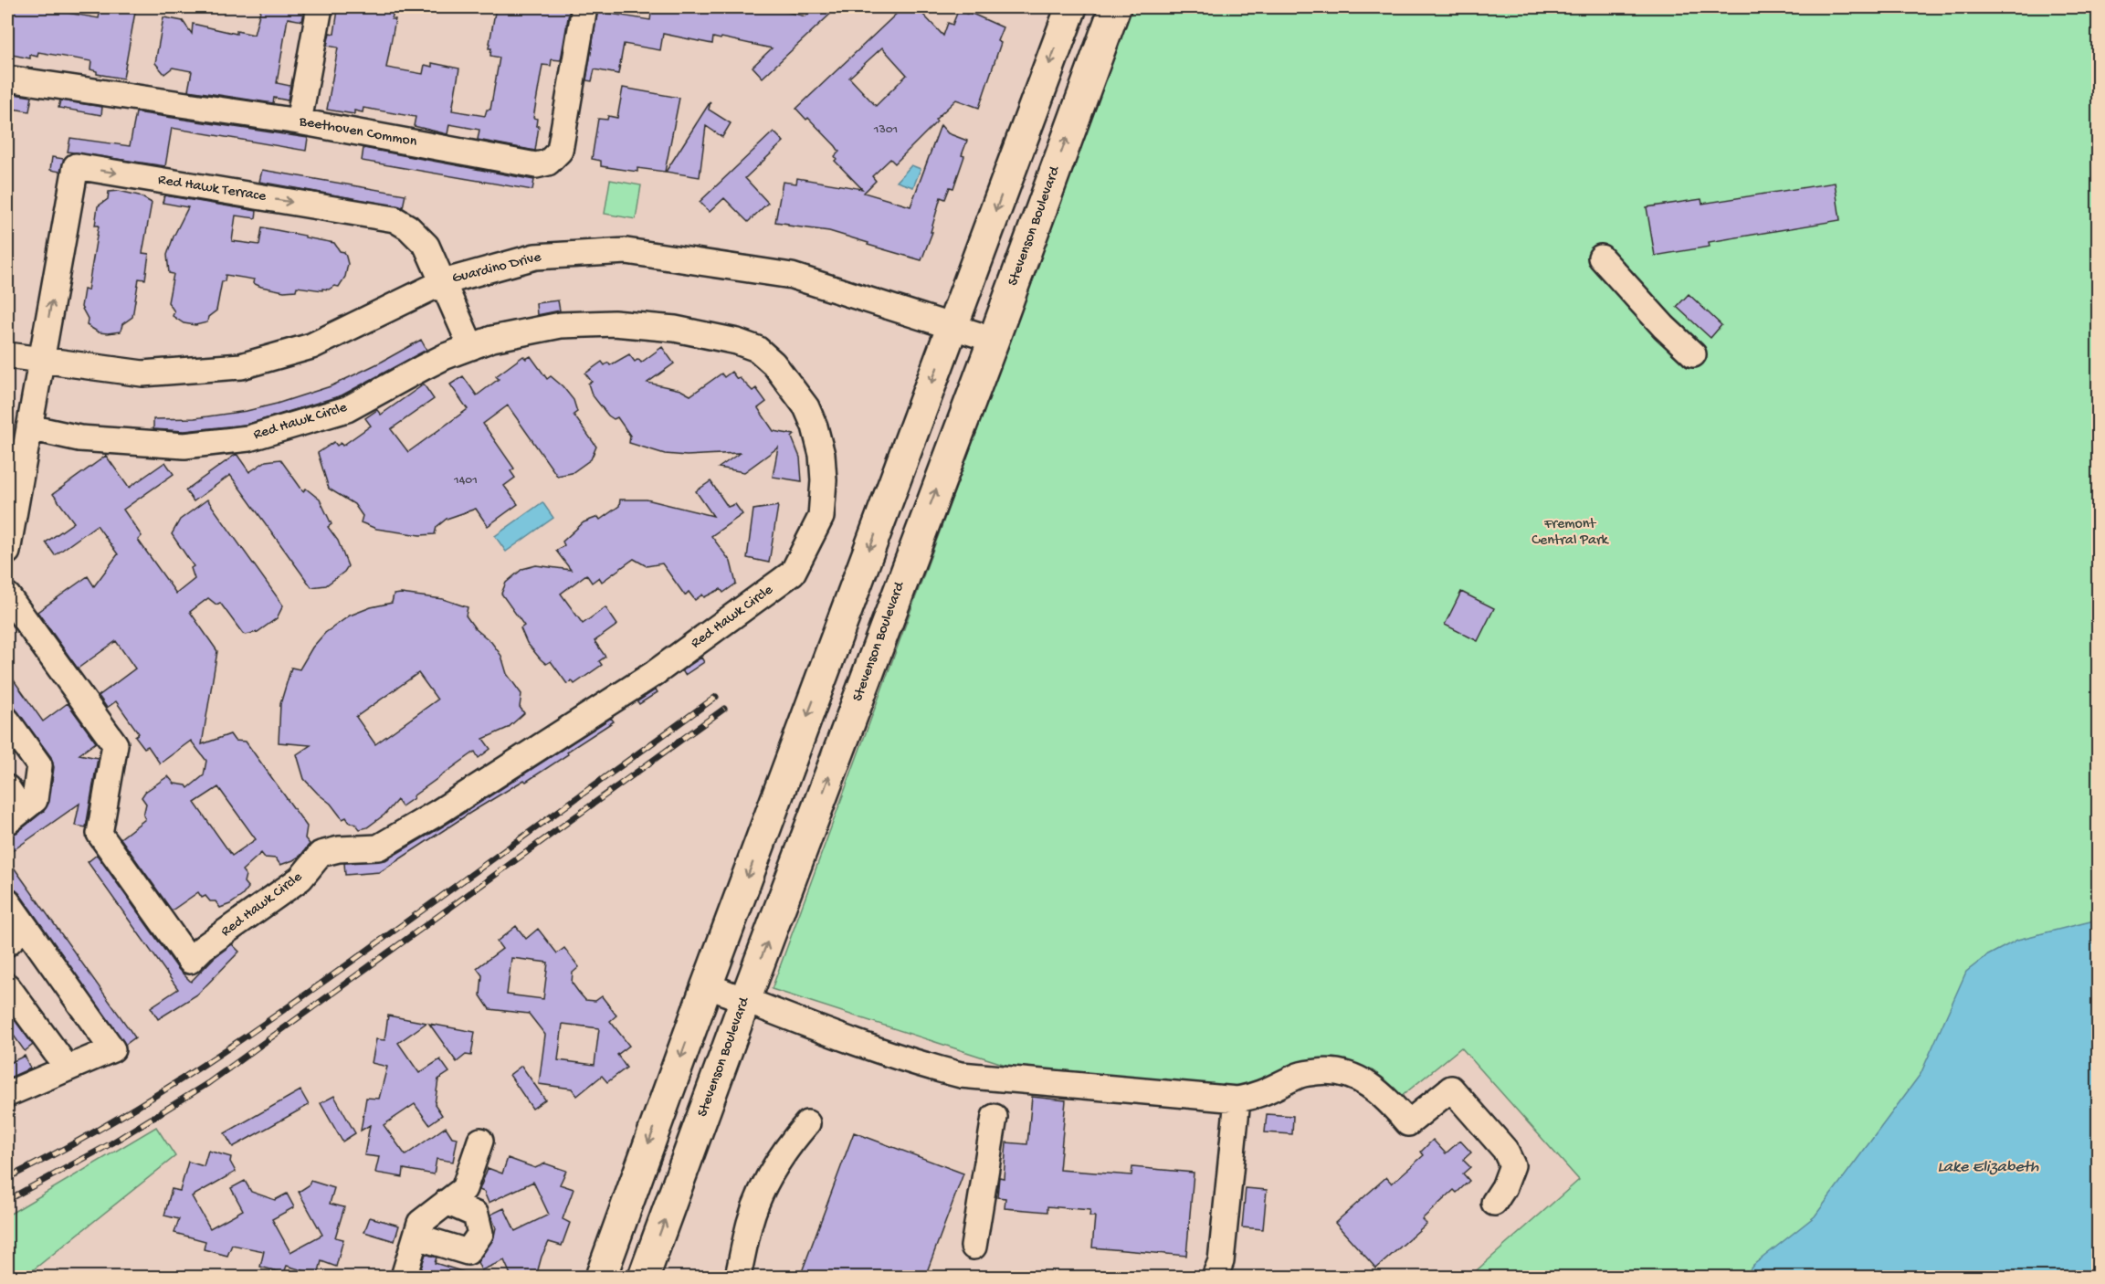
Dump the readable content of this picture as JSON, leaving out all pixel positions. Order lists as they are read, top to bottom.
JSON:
{
  "streets": {
    "main road": ["Stevenson Boulevard"],
    "street": [
      "Beethoven Common",
      "Red Hawk Terrace",
      "Guardino Drive",
      "Red Hawk Circle"
    ]
  },
  "crossings": [
    ["Red Hawk Terrace", "Guardino Drive"],
    ["Red Hawk Terrace", "Red Hawk Circle"],
    ["Stevenson Boulevard", "Guardino Drive"]
  ],
  "water": ["Lake Elizabeth"],
  "parks": ["Fremont Central Park"],
  "house_numbers": ["1301", "1401"]
}
